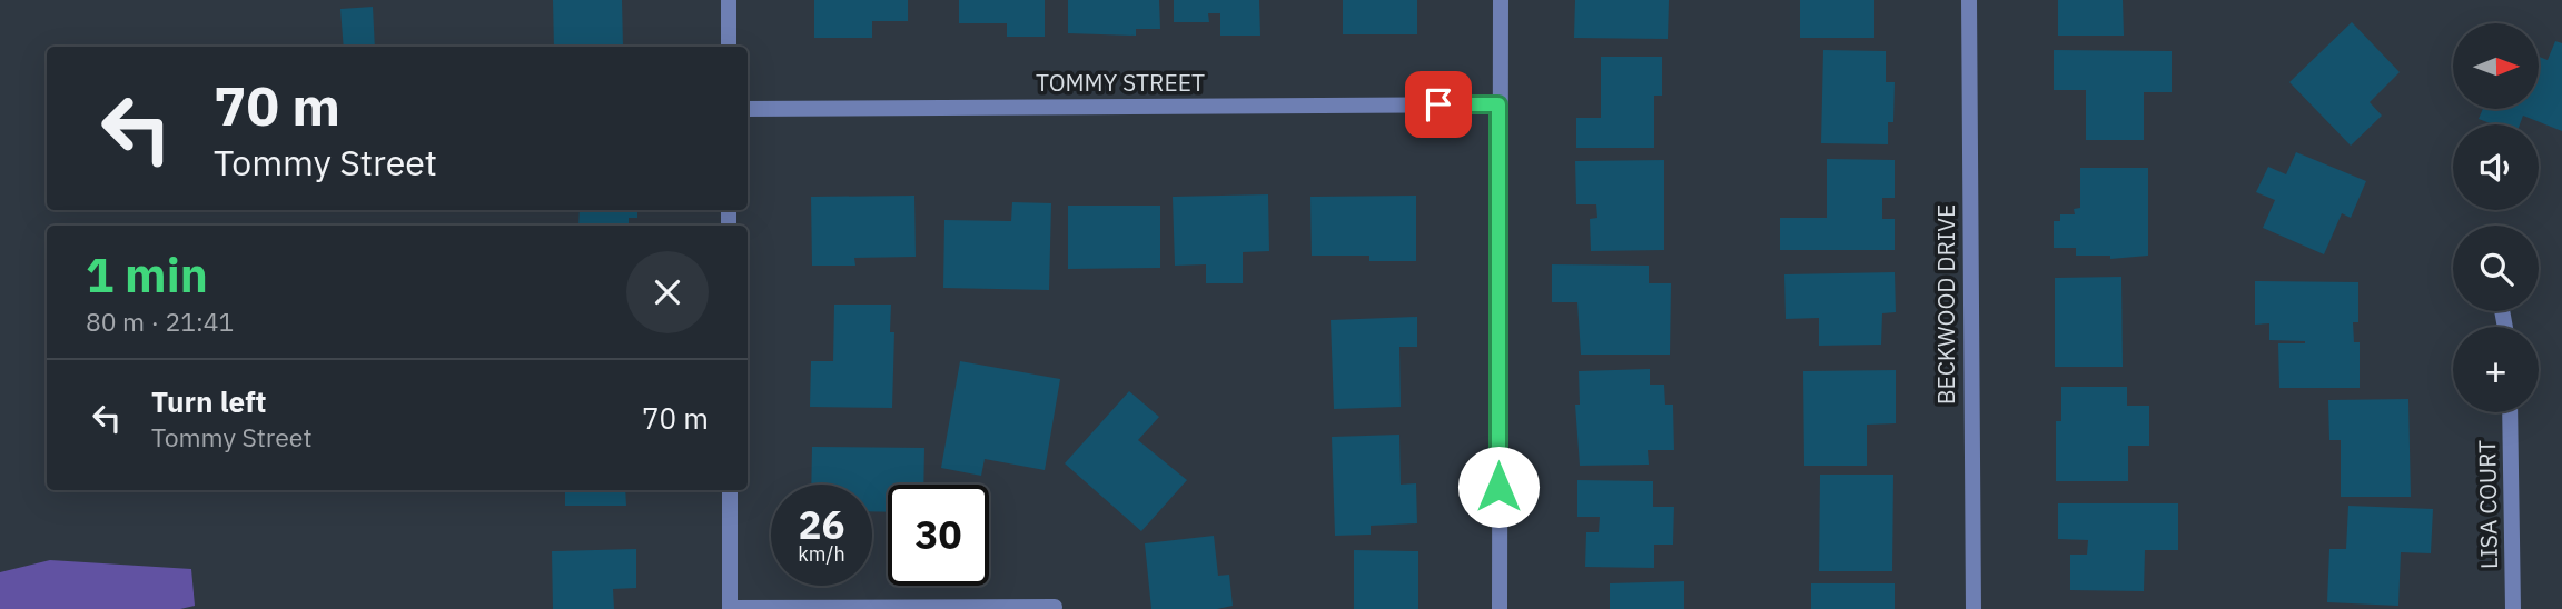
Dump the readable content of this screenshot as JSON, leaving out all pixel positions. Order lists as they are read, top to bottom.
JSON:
{
  "streets": {
    "street": ["TOMMY STREET", "BECKWOOD DRIVE", "LISA COURT"]
  },
  "north": "right",
  "page": {
    "map_buttons": "+",
    "turn": ["70 m", "Tommy Street"],
    "heading": ["1 min", "80 m · 21:41"],
    "list": [
      {
        "name": "Turn left",
        "note": "Tommy Street",
        "value": "70 m"
      }
    ],
    "speed": "26 km/h",
    "limit": "30"
  }
}
